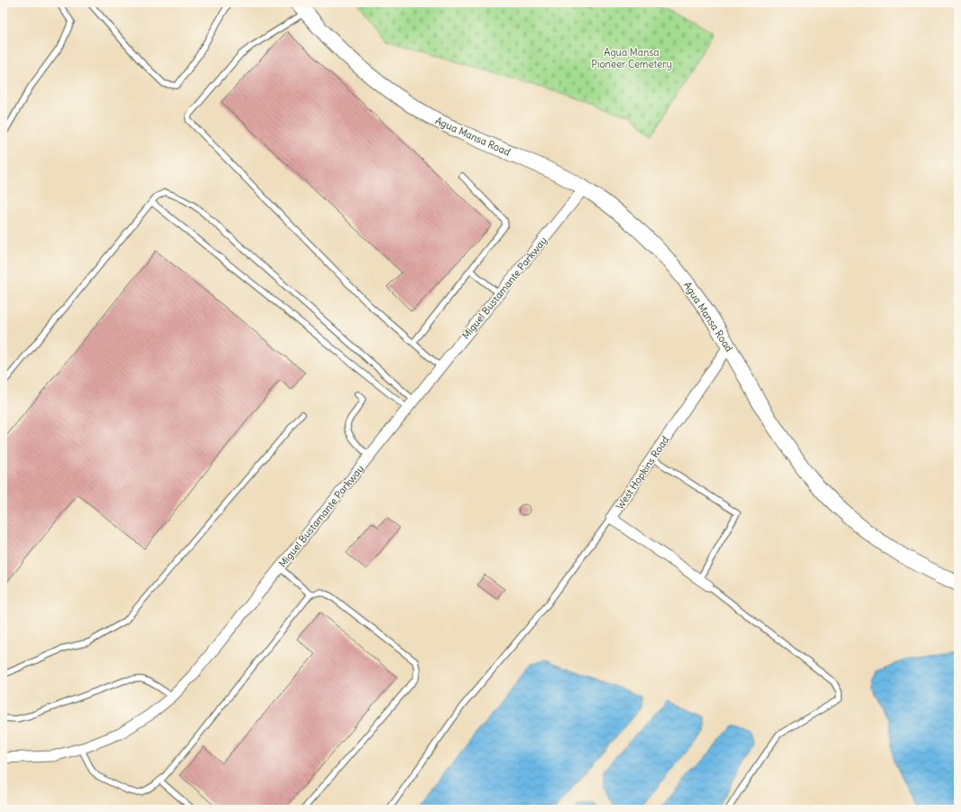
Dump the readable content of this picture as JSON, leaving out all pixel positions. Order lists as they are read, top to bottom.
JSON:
{
  "streets": {
    "main road": ["Agua Mansa Road"],
    "street": ["Miguel Bustamante Parkway", "West Hopkins Road"]
  },
  "crossings": [
    ["Agua Mansa Road", "Miguel Bustamante Parkway"],
    ["Agua Mansa Road", "West Hopkins Road"]
  ],
  "parks": ["Agua Mansa Pioneer Cemetery"]
}
